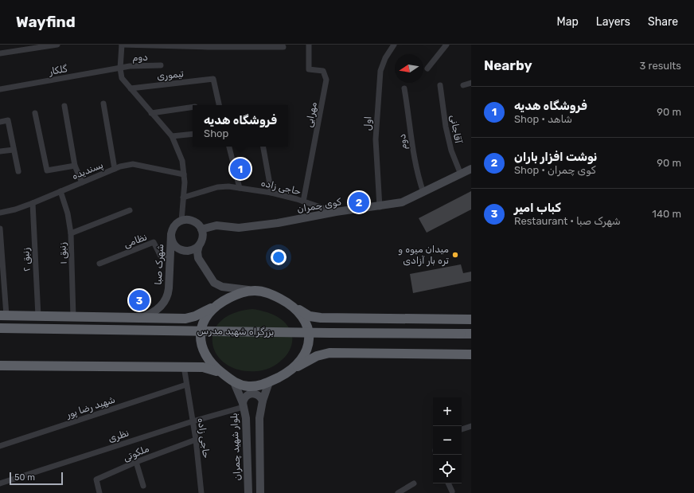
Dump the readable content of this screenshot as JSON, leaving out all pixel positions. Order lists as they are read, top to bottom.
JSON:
{
  "streets": {
    "highway": ["بزرگراه شهید مدرس"],
    "main road": ["کوی چمران", "شهرک صبا", "بلوار شهید چمران"],
    "street": [
      "دوم",
      "گلکار",
      "تیموری",
      "مهرابی",
      "اول",
      "آقاجانی",
      "پسندیده",
      "حاجی زاده",
      "نظامی",
      "زنبق ۱",
      "زنبق ۲",
      "شهید رضا پور",
      "نظری",
      "ملکوتی"
    ]
  },
  "crossings": [
    ["دوم", "گلکار"],
    ["دوم", "کوی چمران"],
    ["مهرابی", "حاجی زاده"],
    ["اول", "کوی چمران"],
    ["آقاجانی", "کوی چمران"],
    ["پسندیده", "زنبق ۱"],
    ["پسندیده", "زنبق ۲"],
    ["حاجی زاده", "کوی چمران"],
    ["حاجی زاده", "شهید رضا پور"],
    ["حاجی زاده", "نظری"],
    ["حاجی زاده", "ملکوتی"],
    ["کوی چمران", "شهرک صبا"],
    ["نظامی", "شهرک صبا"],
    ["زنبق ۱", "بزرگراه شهید مدرس"],
    ["زنبق ۲", "بزرگراه شهید مدرس"],
    ["شهرک صبا", "بزرگراه شهید مدرس"],
    ["بزرگراه شهید مدرس", "بلوار شهید چمران"],
    ["نظری", "بلوار شهید چمران"]
  ],
  "places": ["میدان میوه و تره بار آزادی"],
  "scale_bar": "50 m",
  "north": "left",
  "page": {
    "header": "Wayfind",
    "nav": ["Map", "Layers", "Share"],
    "heading": ["Nearby", "3 results"],
    "list": [
      {
        "mark": "1",
        "name": "فروشگاه هدیه",
        "note": "Shop · شاهد",
        "value": "90 m"
      },
      {
        "mark": "2",
        "name": "نوشت افزار باران",
        "note": "Shop · کوی چمران",
        "value": "90 m"
      },
      {
        "mark": "3",
        "name": "کباب امیر",
        "note": "Restaurant · شهرک صبا",
        "value": "140 m"
      }
    ],
    "popup": ["فروشگاه هدیه", "Shop"],
    "pins": ["1", "2", "3"],
    "map_buttons": ["+", "−"],
    "scale": "50 m"
  }
}
